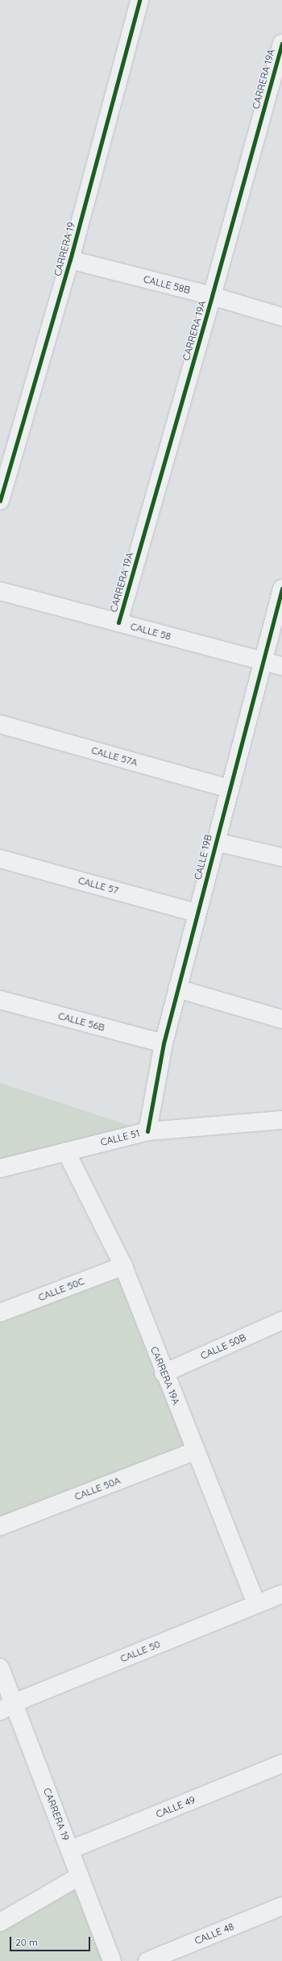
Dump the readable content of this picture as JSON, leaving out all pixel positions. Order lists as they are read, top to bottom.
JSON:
{
  "streets": {
    "street": [
      "CARRERA 19A",
      "CARRERA 19",
      "CALLE 58B",
      "CALLE 58",
      "CALLE 57A",
      "CALLE 19B",
      "CALLE 57",
      "CALLE 56B",
      "CALLE 51",
      "CALLE 50C",
      "CALLE 50B",
      "CALLE 50A",
      "CALLE 50",
      "CALLE 49",
      "CALLE 48"
    ]
  },
  "crossings": [
    ["CARRERA 19A", "CALLE 58B"],
    ["CARRERA 19A", "CALLE 58"],
    ["CARRERA 19A", "CALLE 51"],
    ["CARRERA 19A", "CALLE 50C"],
    ["CARRERA 19A", "CALLE 50B"],
    ["CARRERA 19A", "CALLE 50A"],
    ["CARRERA 19A", "CALLE 50"],
    ["CARRERA 19", "CALLE 58B"],
    ["CARRERA 19", "CALLE 50"],
    ["CARRERA 19", "CALLE 49"],
    ["CALLE 58", "CALLE 19B"],
    ["CALLE 57A", "CALLE 19B"],
    ["CALLE 19B", "CALLE 57"],
    ["CALLE 19B", "CALLE 56B"],
    ["CALLE 19B", "CALLE 51"]
  ],
  "scale_bar": "20 m"
}
